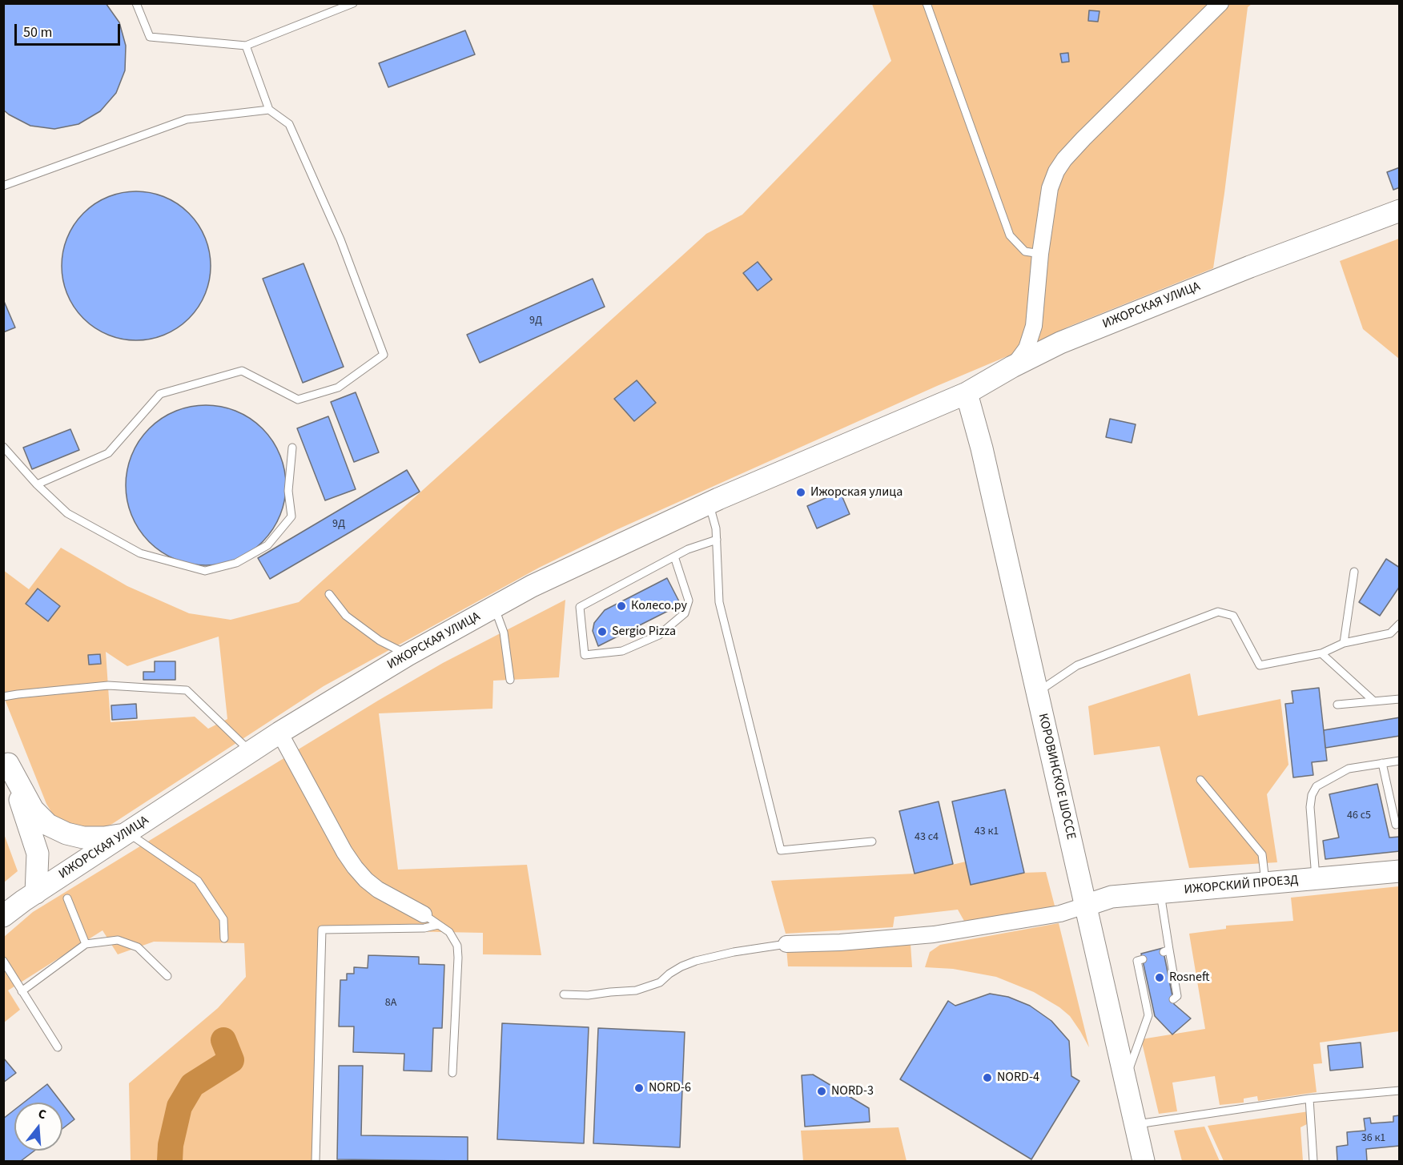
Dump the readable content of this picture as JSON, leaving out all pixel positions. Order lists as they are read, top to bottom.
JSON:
{
  "streets": {
    "main road": ["ИЖОРСКАЯ УЛИЦА", "КОРОВИНСКОЕ ШОССЕ", "ИЖОРСКИЙ ПРОЕЗД"]
  },
  "crossings": [
    ["ИЖОРСКАЯ УЛИЦА", "КОРОВИНСКОЕ ШОССЕ"],
    ["КОРОВИНСКОЕ ШОССЕ", "ИЖОРСКИЙ ПРОЕЗД"]
  ],
  "places": [
    "Ижорская улица",
    "Колесо.ру",
    "Sergio Pizza",
    "Rosneft",
    "NORD-4",
    "NORD-6",
    "NORD-3"
  ],
  "house_numbers": [
    "9Д",
    "9Д",
    "46 с5",
    "43 к1",
    "43 с4",
    "8А",
    "36 к1"
  ],
  "scale_bar": "50 m",
  "north": "top"
}
